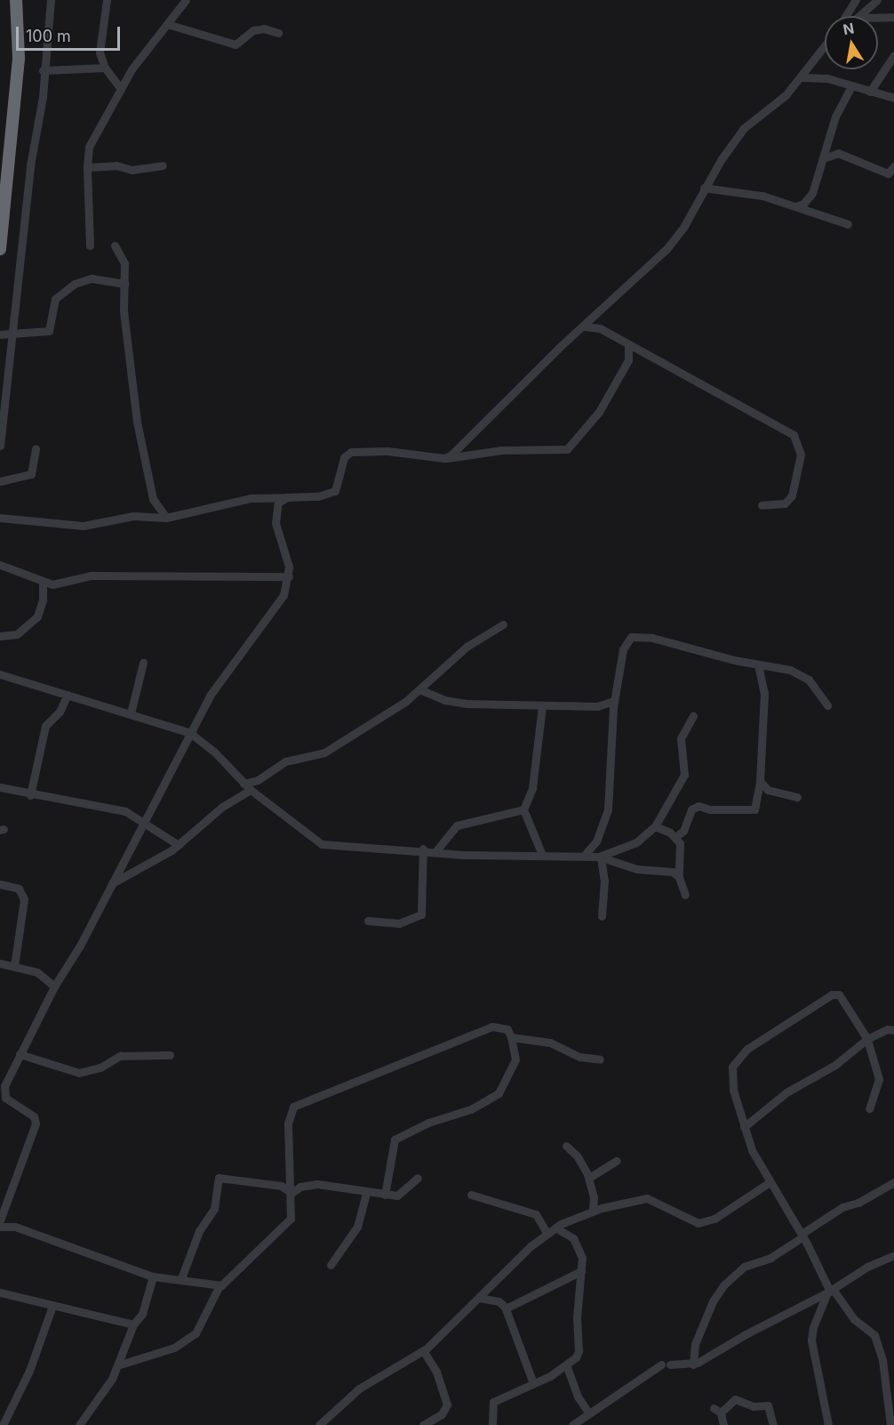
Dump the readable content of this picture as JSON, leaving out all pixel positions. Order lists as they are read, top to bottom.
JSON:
{
  "scale_bar": "100 m",
  "north": "top"
}
